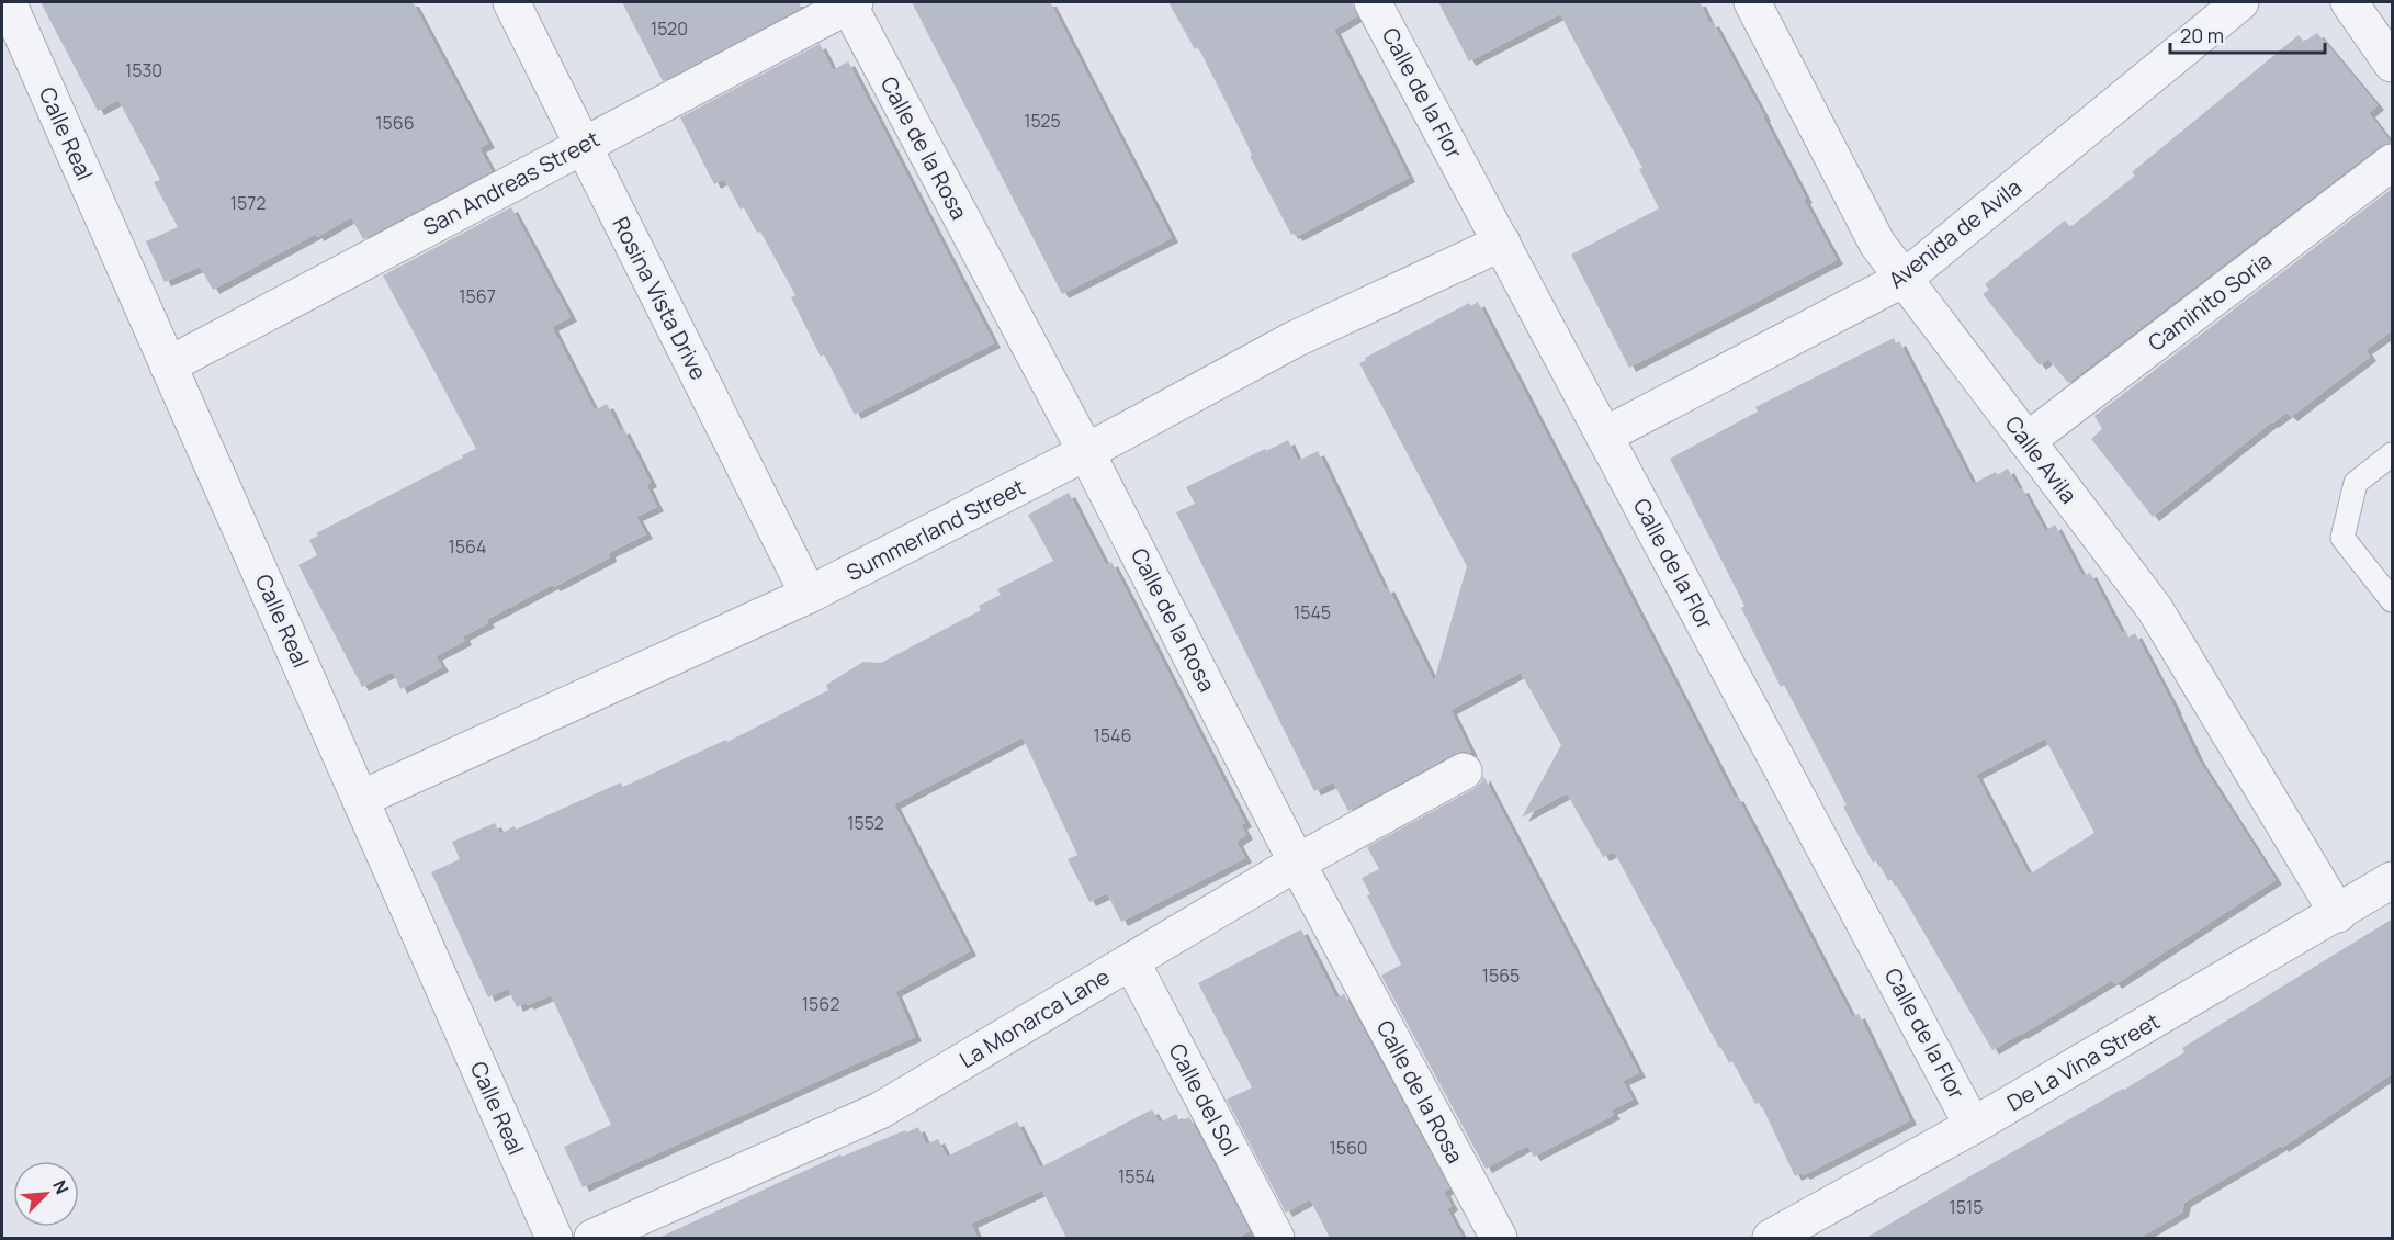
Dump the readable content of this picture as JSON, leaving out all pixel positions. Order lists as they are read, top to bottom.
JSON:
{
  "streets": {
    "street": [
      "Calle de la Flor",
      "Calle Real",
      "Calle de la Rosa",
      "San Andreas Street",
      "Avenida de Avila",
      "Rosina Vista Drive",
      "Caminito Soria",
      "Calle Avila",
      "Summerland Street",
      "La Monarca Lane",
      "De La Vina Street",
      "Calle del Sol"
    ]
  },
  "crossings": [
    ["Calle de la Flor", "Avenida de Avila"],
    ["Calle de la Flor", "Summerland Street"],
    ["Calle de la Flor", "De La Vina Street"],
    ["Calle Real", "San Andreas Street"],
    ["Calle Real", "Summerland Street"],
    ["Calle de la Rosa", "San Andreas Street"],
    ["Calle de la Rosa", "Summerland Street"],
    ["Calle de la Rosa", "La Monarca Lane"],
    ["San Andreas Street", "Rosina Vista Drive"],
    ["Avenida de Avila", "Calle Avila"],
    ["Rosina Vista Drive", "Summerland Street"],
    ["Caminito Soria", "Calle Avila"],
    ["Calle Avila", "De La Vina Street"],
    ["La Monarca Lane", "Calle del Sol"]
  ],
  "house_numbers": [
    "1520",
    "1530",
    "1525",
    "1566",
    "1572",
    "1567",
    "1564",
    "1545",
    "1546",
    "1552",
    "1565",
    "1562",
    "1560",
    "1554",
    "1515"
  ],
  "scale_bar": "20 m",
  "north": "top right"
}
